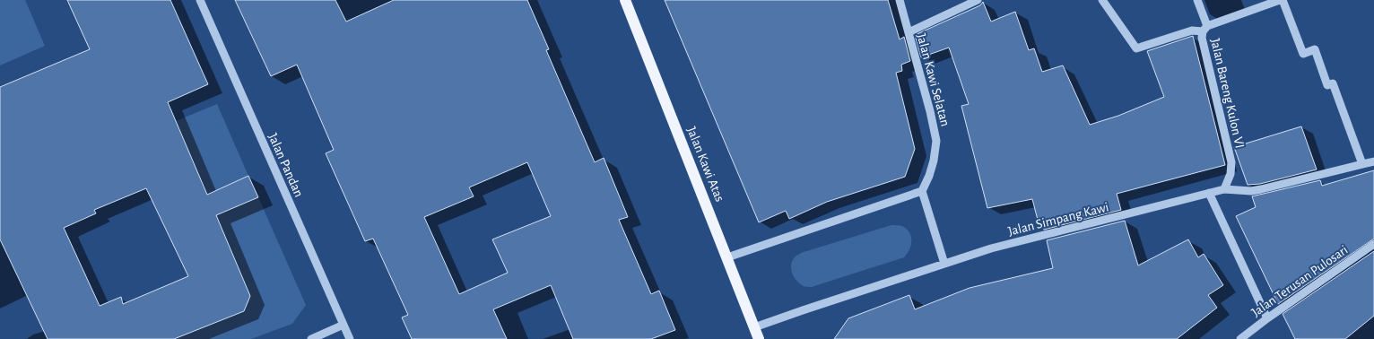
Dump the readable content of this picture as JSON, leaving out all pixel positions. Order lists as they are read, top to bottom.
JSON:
{
  "streets": {
    "main road": ["Jalan Kawi Atas"],
    "street": [
      "Jalan Kawi Selatan",
      "Jalan Bareng Kulon VI",
      "Jalan Pandan",
      "Jalan Simpang Kawi",
      "Jalan Terusan Pulosari"
    ]
  },
  "crossings": [
    ["Jalan Bareng Kulon VI", "Jalan Simpang Kawi"],
    ["Jalan Kawi Atas", "Jalan Simpang Kawi"]
  ]
}
